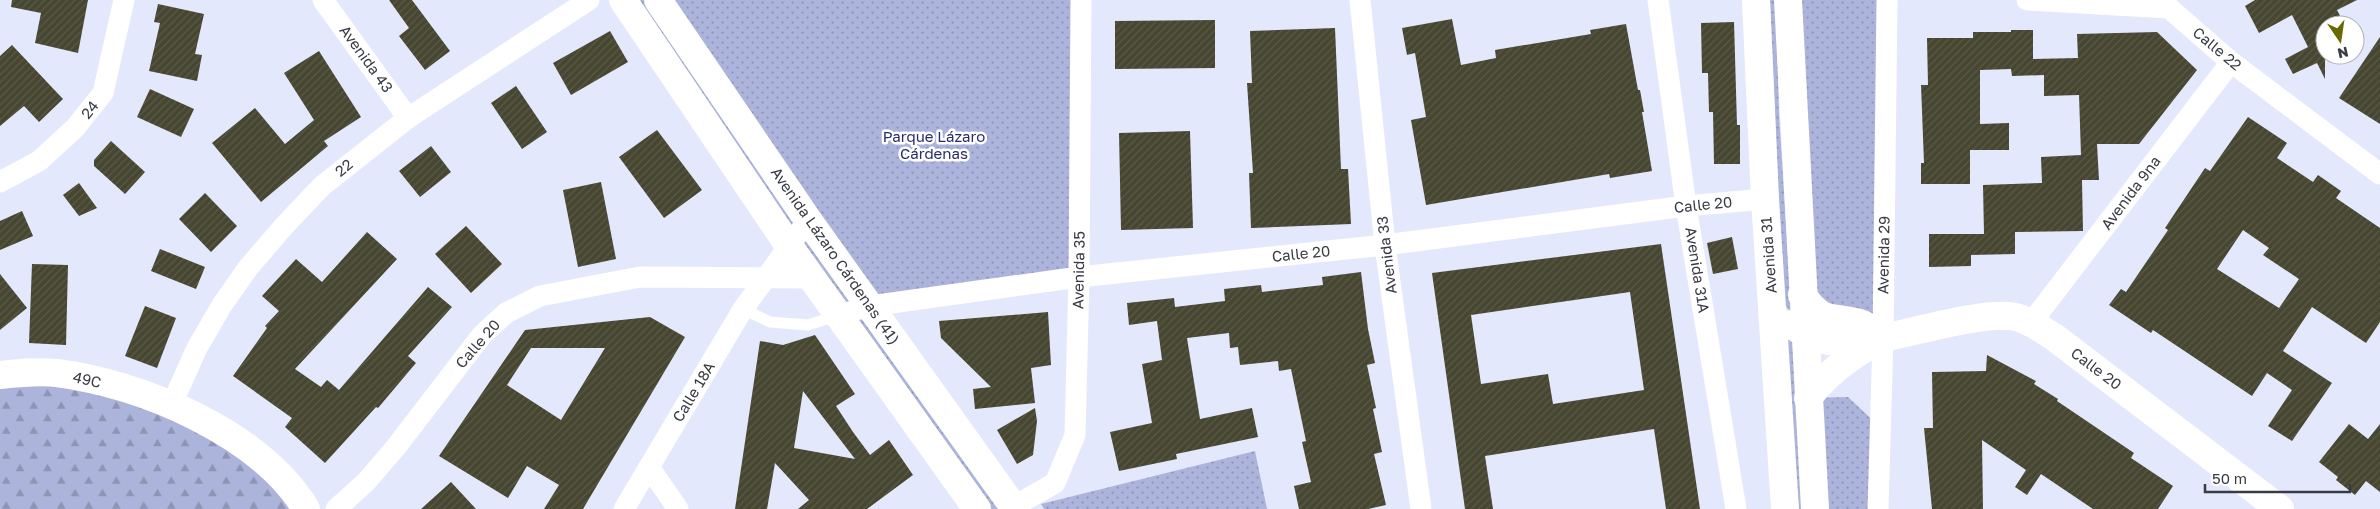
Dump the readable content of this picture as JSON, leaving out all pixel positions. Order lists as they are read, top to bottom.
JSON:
{
  "streets": {
    "main road": [
      "Calle 20",
      "Avenida 31",
      "Avenida Lázaro Cárdenas (41)",
      "49C"
    ],
    "street": [
      "Calle 22",
      "Avenida 43",
      "24",
      "22",
      "Avenida 9na",
      "Avenida 33",
      "Avenida 29",
      "Avenida 35",
      "Avenida 31A",
      "Calle 18A"
    ]
  },
  "crossings": [
    ["Calle 22", "Avenida 9na"],
    ["Avenida 43", "22"],
    ["22", "49C"],
    ["Avenida 9na", "Calle 20"],
    ["Calle 20", "Avenida 33"],
    ["Calle 20", "Avenida 31"],
    ["Calle 20", "Avenida 29"],
    ["Calle 20", "Avenida Lázaro Cárdenas (41)"],
    ["Calle 20", "Avenida 35"],
    ["Calle 20", "Avenida 31A"],
    ["Calle 20", "Calle 18A"],
    ["Avenida Lázaro Cárdenas (41)", "Avenida 35"]
  ],
  "parks": ["Parque Lázaro Cárdenas"],
  "scale_bar": "50 m",
  "north": "bottom"
}
